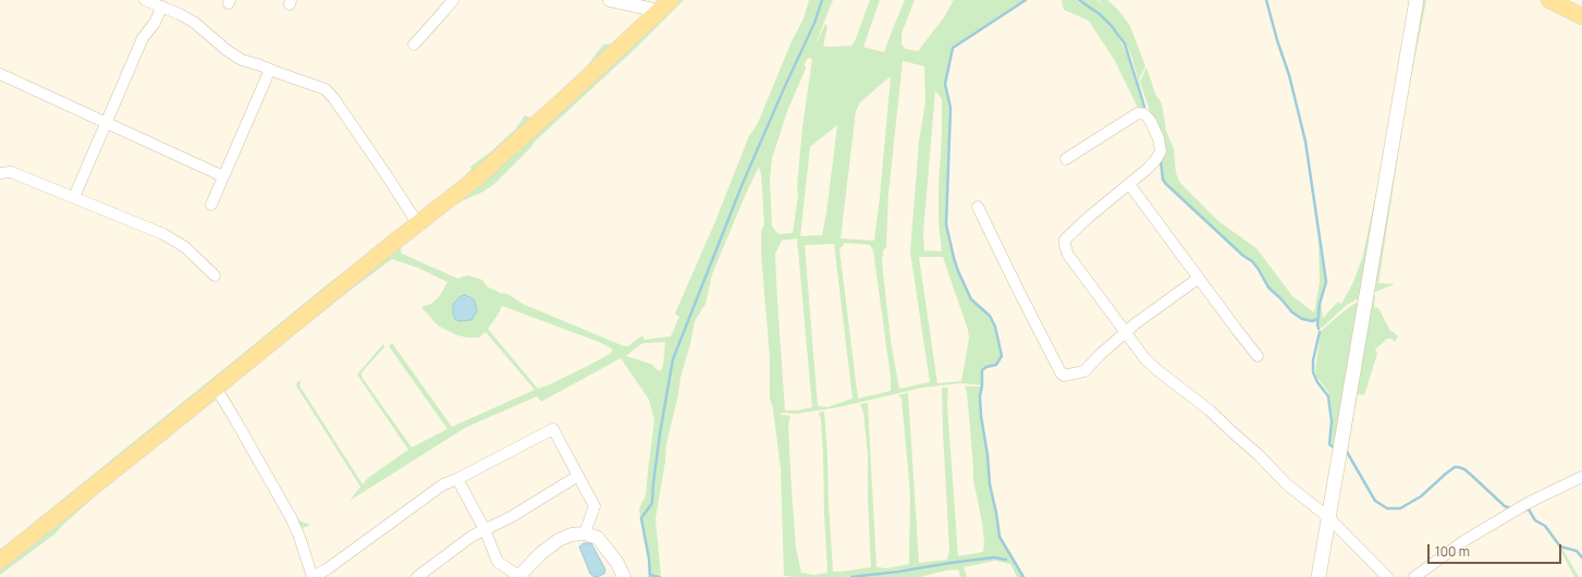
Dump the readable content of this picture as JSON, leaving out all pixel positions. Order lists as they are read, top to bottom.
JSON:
{
  "scale_bar": "100 m"
}
